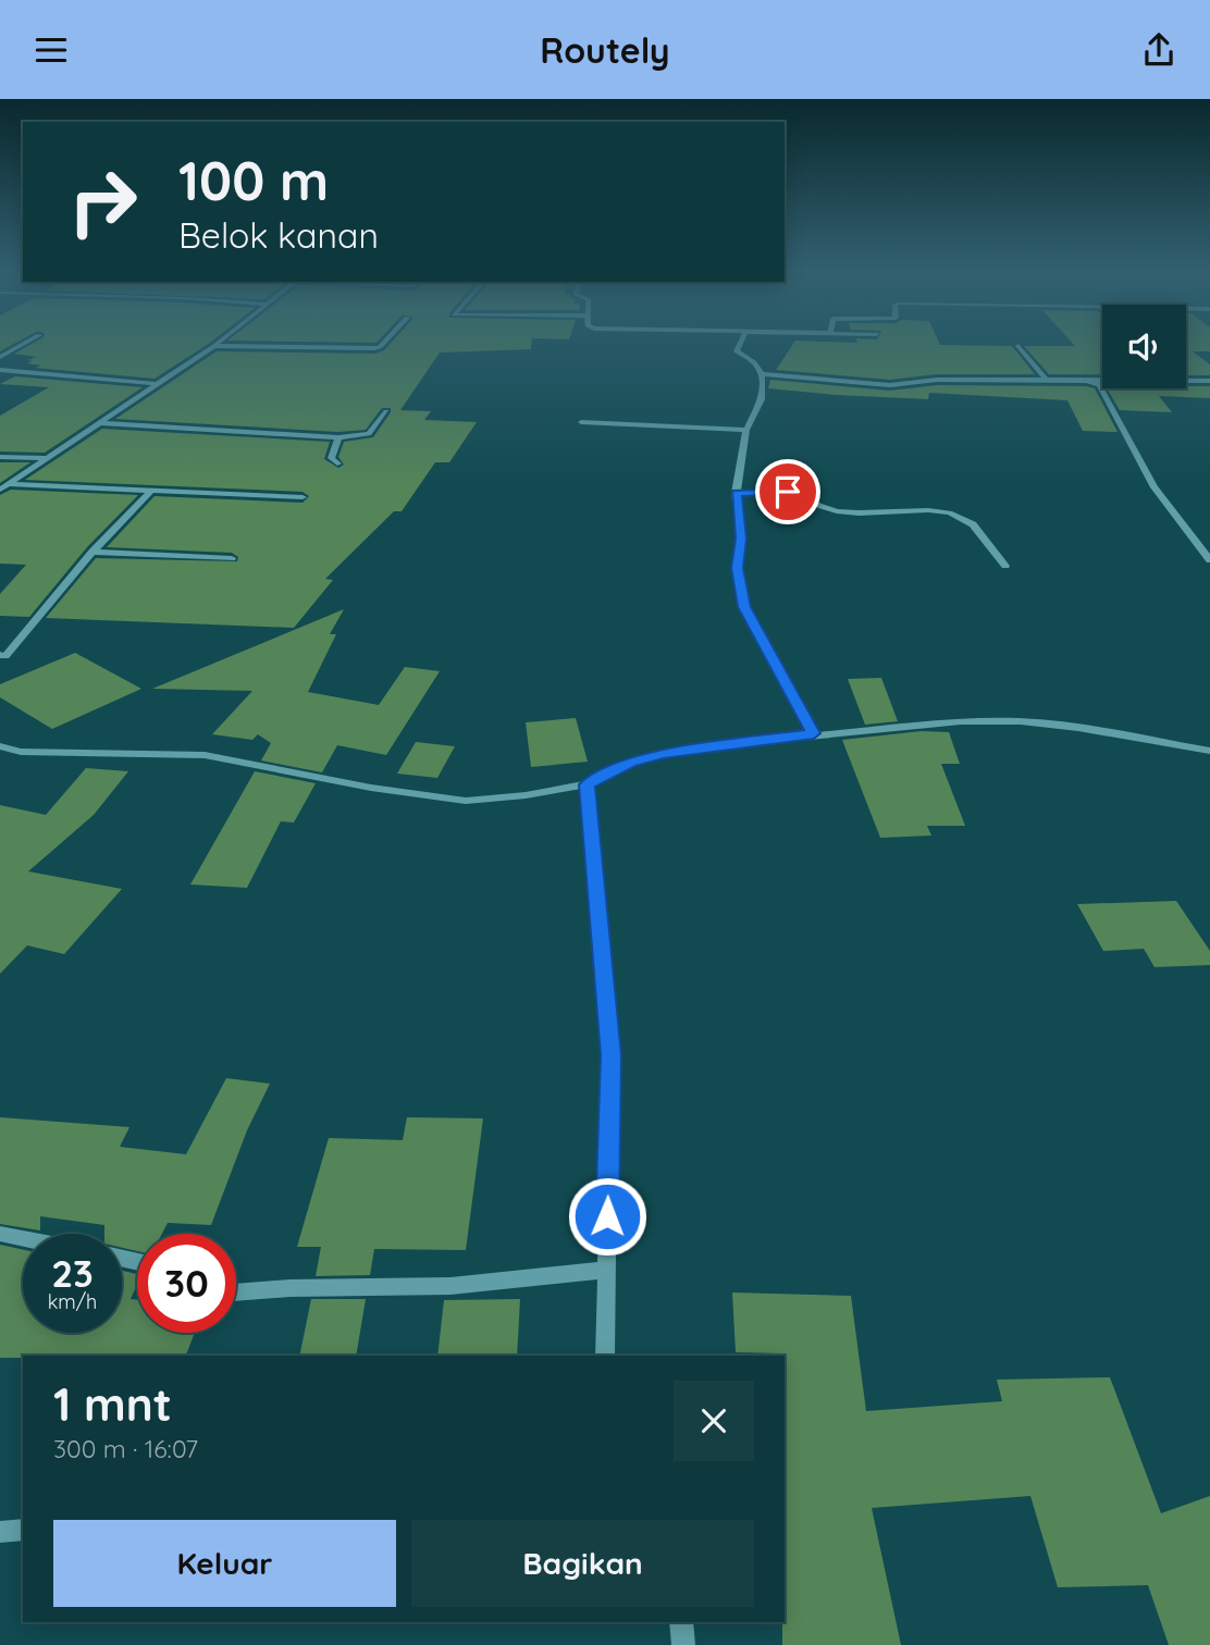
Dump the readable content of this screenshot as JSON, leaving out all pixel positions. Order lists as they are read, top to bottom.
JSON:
{
  "page": {
    "header": "Routely",
    "turn": ["100 m", "Belok kanan"],
    "speed": "23 km/h",
    "limit": "30",
    "heading": ["1 mnt", "300 m · 16:07"],
    "buttons": ["Keluar", "Bagikan"]
  }
}
